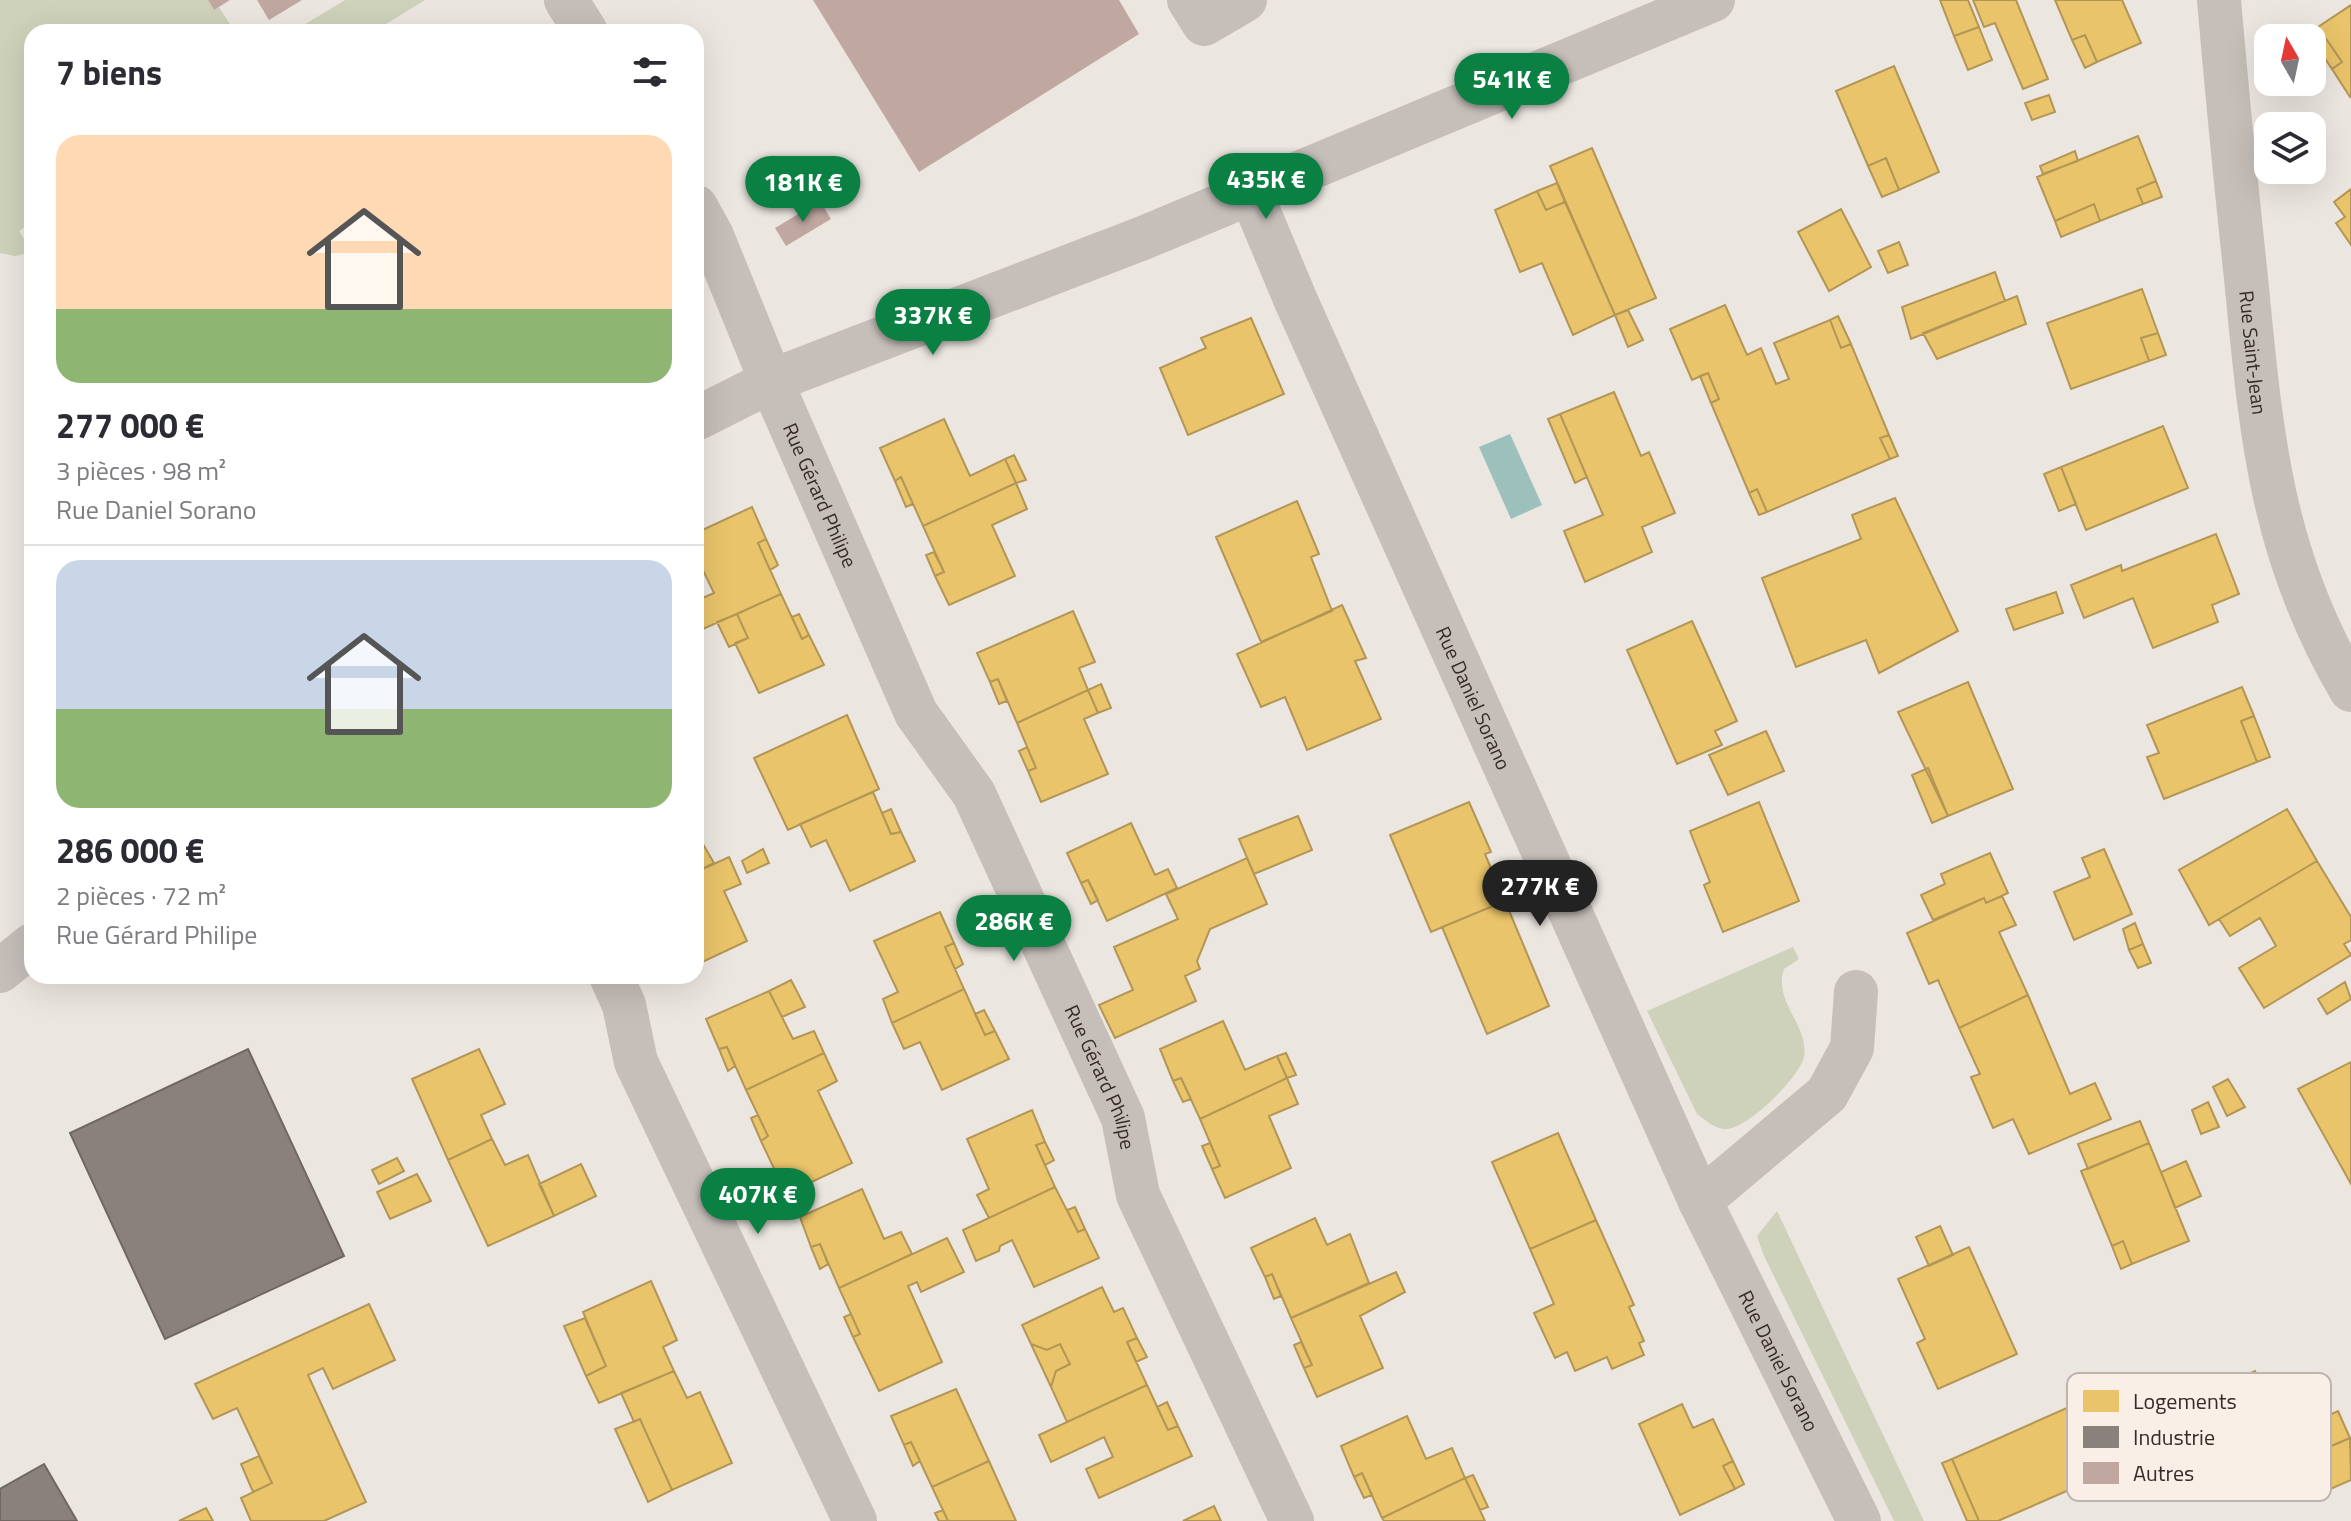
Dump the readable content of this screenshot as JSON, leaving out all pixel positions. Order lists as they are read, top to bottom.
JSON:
{
  "streets": {
    "street": ["Rue Saint-Jean", "Rue Gérard Philipe", "Rue Daniel Sorano"]
  },
  "legend": ["Logements", "Industrie", "Autres"],
  "north": "top",
  "page": {
    "heading": "7 biens",
    "price": [
      "541K €",
      "435K €",
      "181K €",
      "337K €",
      "277K €",
      "286K €",
      "407K €"
    ],
    "list": [
      {
        "name": "277 000 €",
        "note": "3 pièces · 98 m² · Rue Daniel Sorano"
      },
      {
        "name": "286 000 €",
        "note": "2 pièces · 72 m² · Rue Gérard Philipe"
      }
    ]
  }
}
